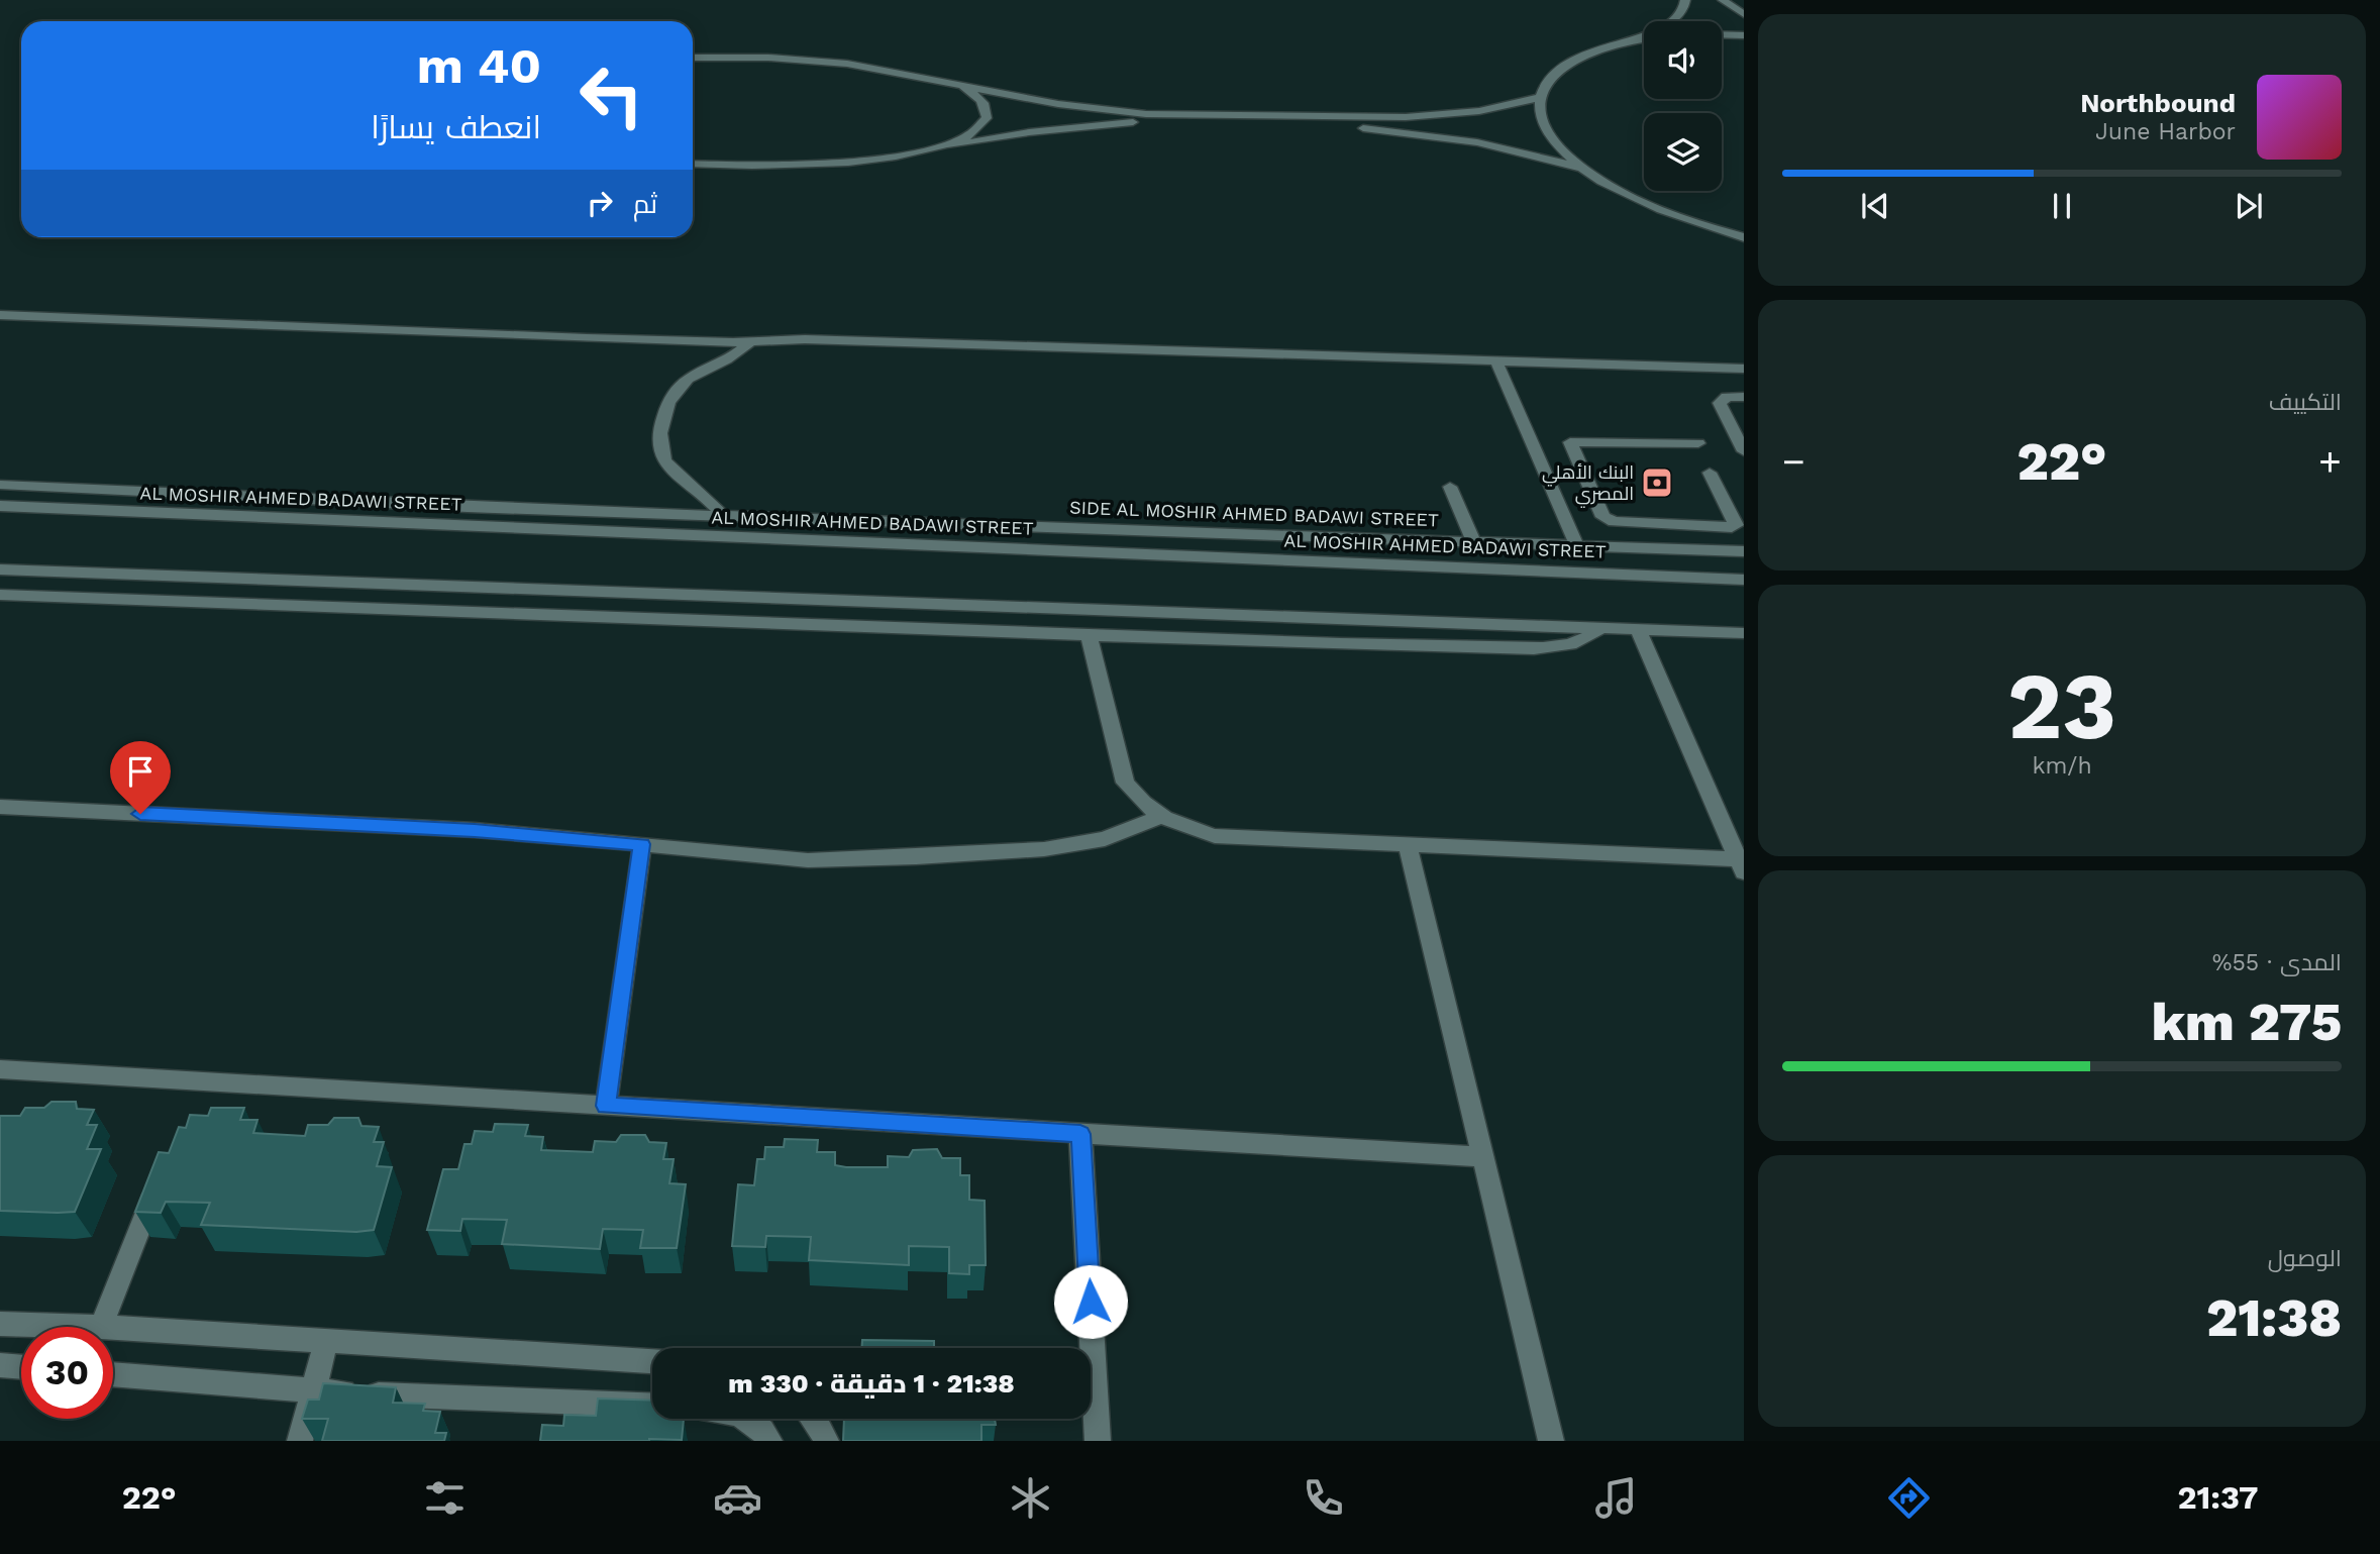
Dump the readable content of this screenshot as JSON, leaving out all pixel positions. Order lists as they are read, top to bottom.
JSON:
{
  "streets": {
    "street": ["AL MOSHIR AHMED BADAWI STREET", "SIDE AL MOSHIR AHMED BADAWI STREET"]
  },
  "places": {
    "bank": ["البنك الأهلي المصري"]
  },
  "page": {
    "turn": ["40 m", "انعطف يسارًا"],
    "song": ["Northbound", "June Harbor"],
    "then": "ثم",
    "tile": [
      "التكييف",
      ["23", "km/h"],
      ["المدى · 55%", "275 km"],
      ["الوصول", "21:38"]
    ],
    "heat": ["−", "22°", "+"],
    "limit": "30",
    "trip": "21:38 · 1 دقيقة · 330 m",
    "tabs": ["21:37", "22°"]
  }
}
